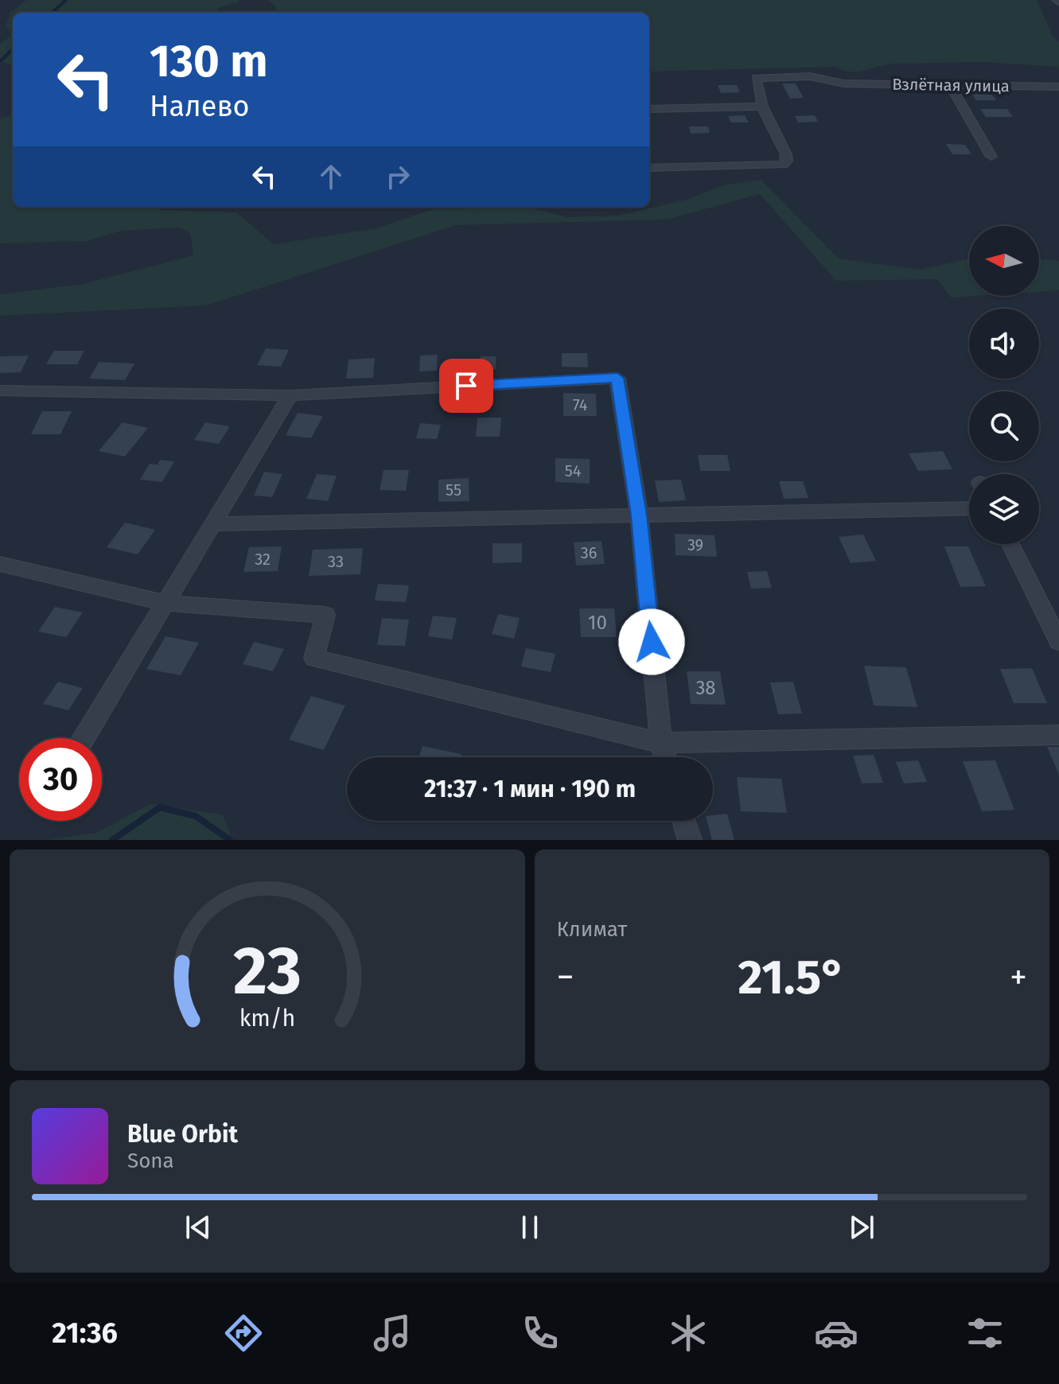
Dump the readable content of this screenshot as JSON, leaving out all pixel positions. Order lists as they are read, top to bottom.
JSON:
{
  "streets": {
    "street": ["Взлётная улица"]
  },
  "house_numbers": [
    "74",
    "54",
    "55",
    "39",
    "36",
    "32",
    "33",
    "10",
    "38"
  ],
  "north": "left",
  "page": {
    "turn": ["130 m", "Налево"],
    "limit": "30",
    "trip": "21:37 · 1 мин · 190 m",
    "tile": "Климат",
    "heat": ["−", "21.5°", "+"],
    "song": ["Blue Orbit", "Sona"],
    "tabs": "21:36",
    "gauge": ["23", "km/h"]
  }
}
